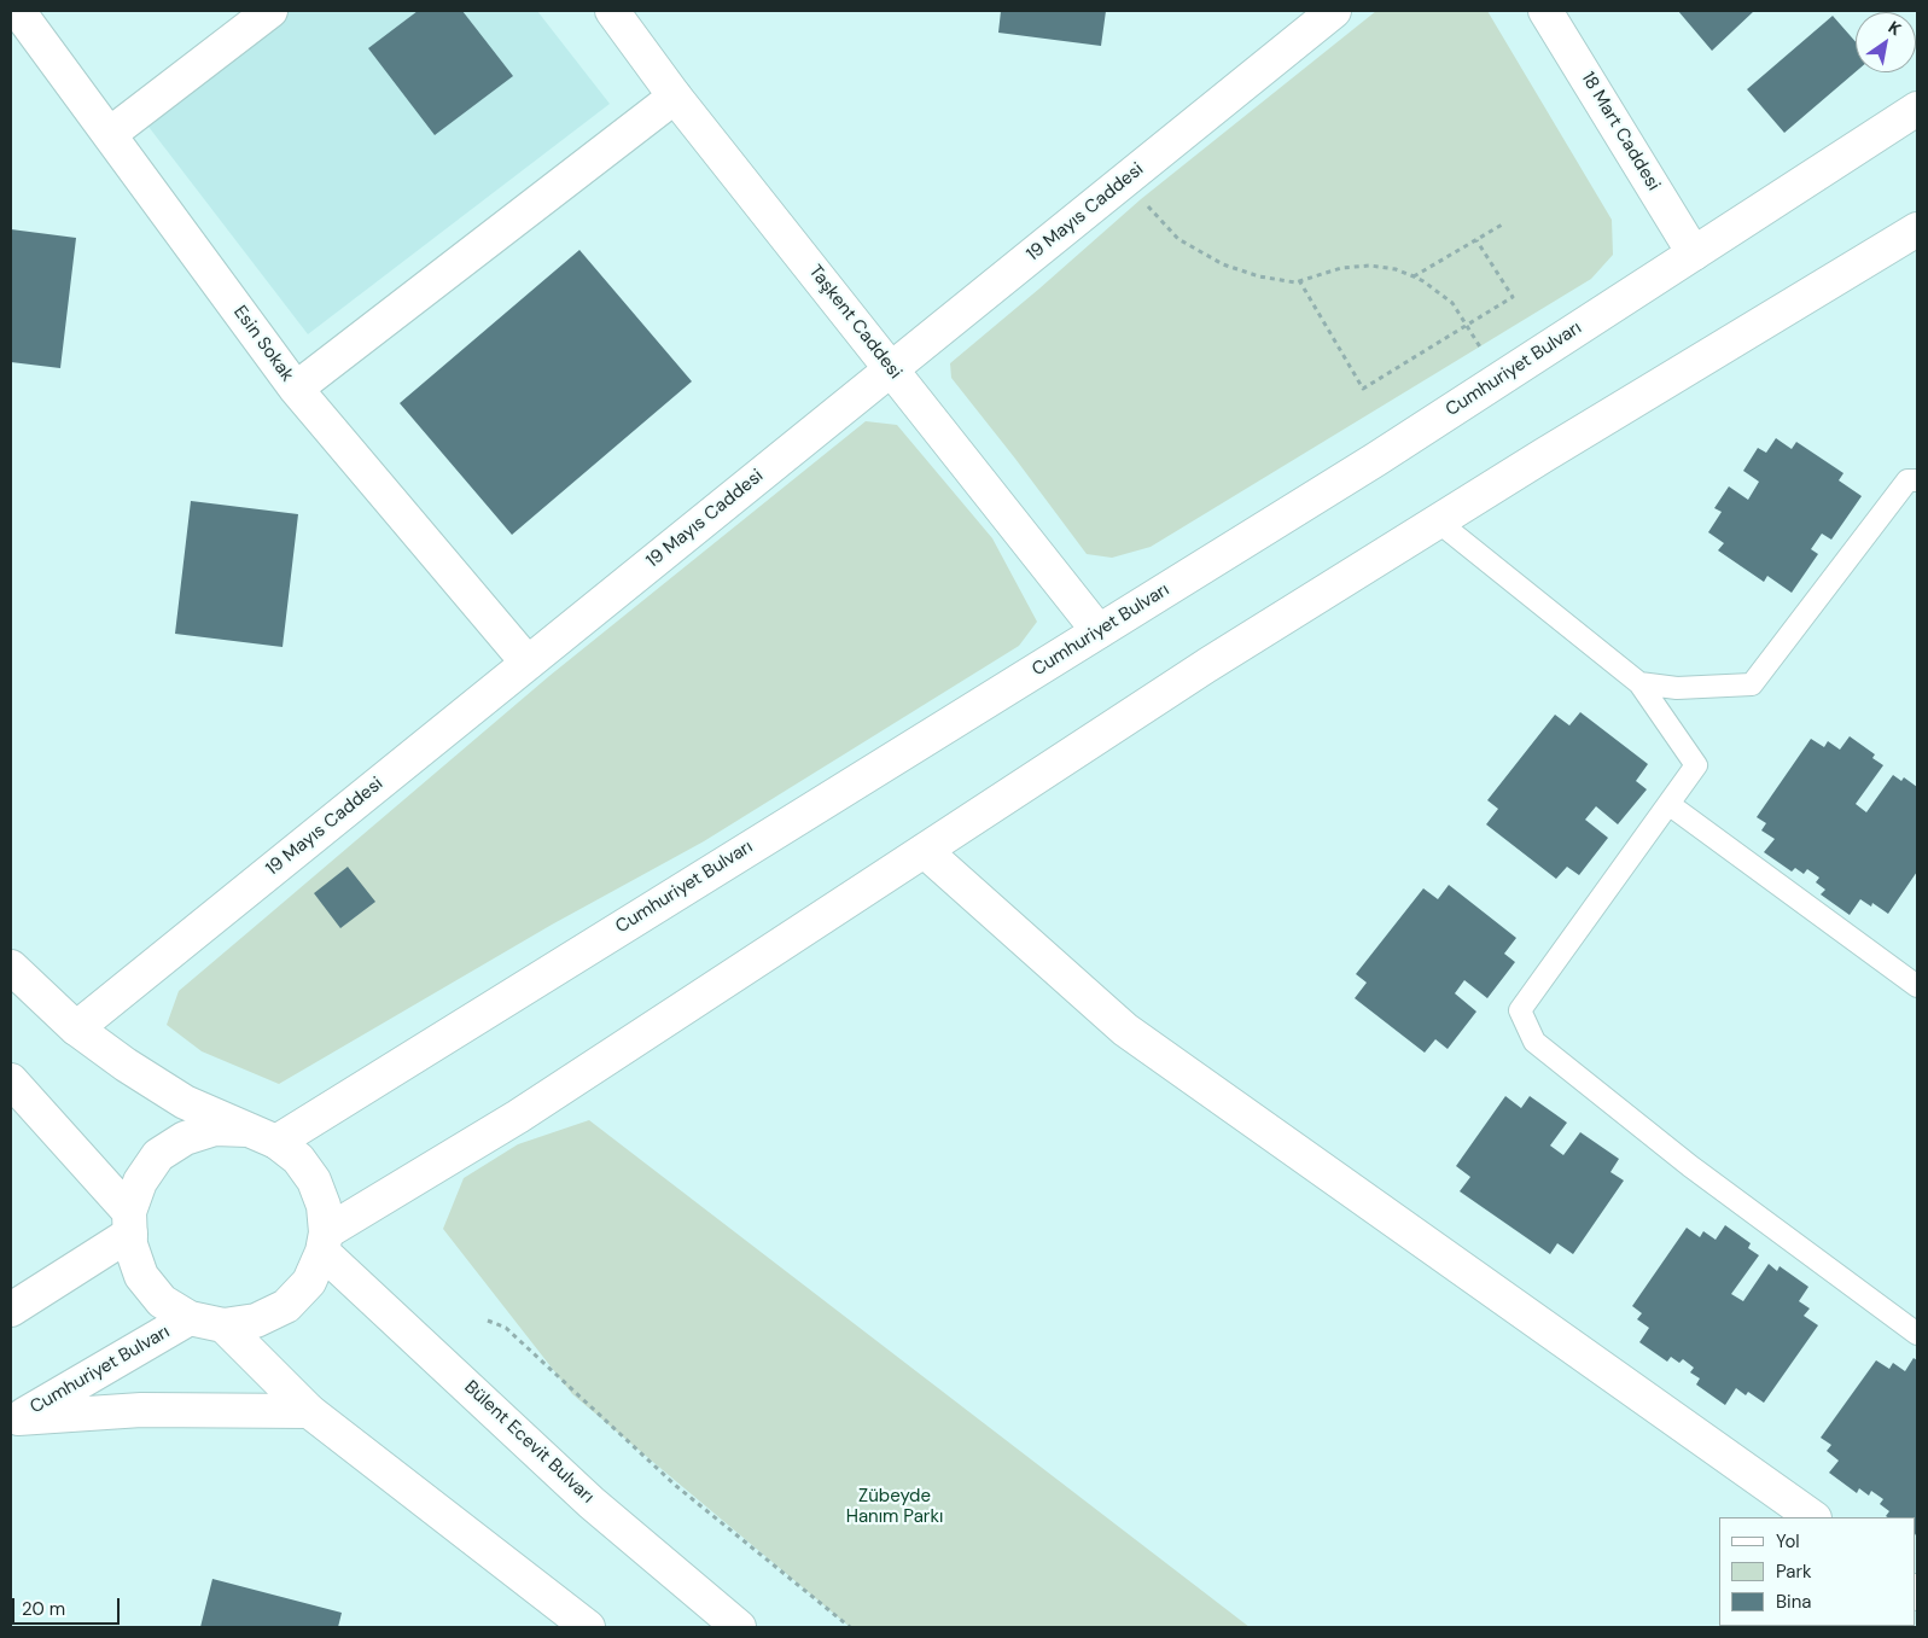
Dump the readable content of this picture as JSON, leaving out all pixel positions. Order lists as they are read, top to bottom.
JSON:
{
  "streets": {
    "street": [
      "18 Mart Caddesi",
      "19 Mayıs Caddesi",
      "Taşkent Caddesi",
      "Esin Sokak",
      "Cumhuriyet Bulvarı",
      "Bülent Ecevit Bulvarı"
    ]
  },
  "crossings": [
    ["18 Mart Caddesi", "Cumhuriyet Bulvarı"],
    ["19 Mayıs Caddesi", "Taşkent Caddesi"],
    ["19 Mayıs Caddesi", "Esin Sokak"],
    ["Taşkent Caddesi", "Cumhuriyet Bulvarı"],
    ["Cumhuriyet Bulvarı", "Bülent Ecevit Bulvarı"]
  ],
  "parks": ["Zübeyde Hanım Parkı"],
  "legend": ["Yol", "Park", "Bina"],
  "scale_bar": "20 m",
  "north": "top right"
}
